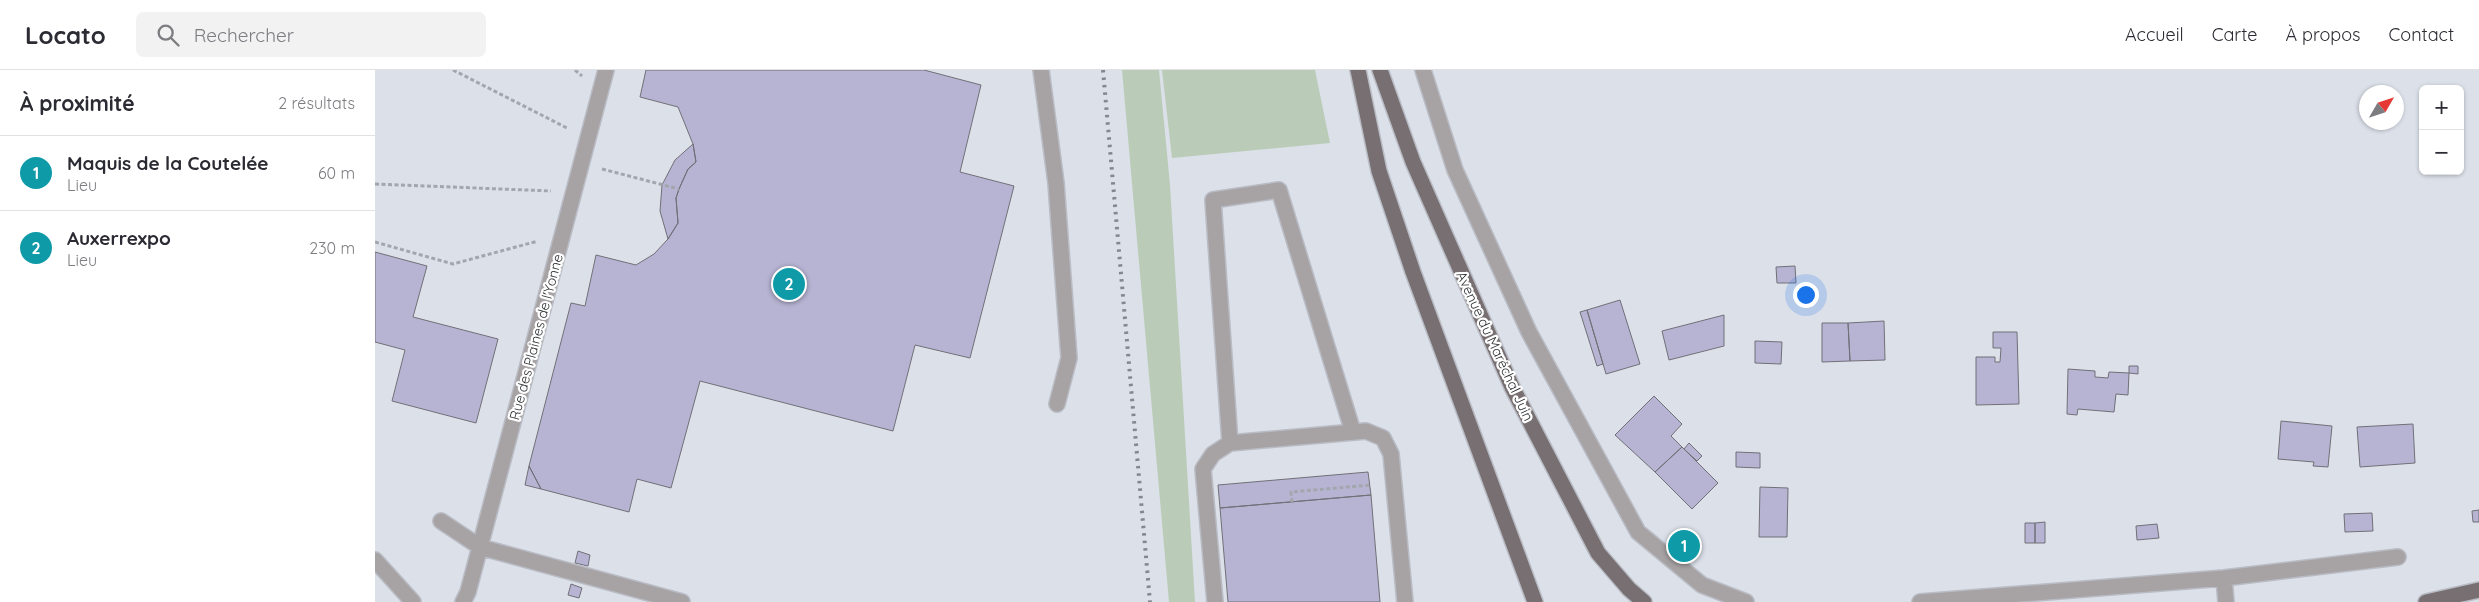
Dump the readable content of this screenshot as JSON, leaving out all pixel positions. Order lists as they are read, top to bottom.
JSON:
{
  "streets": {
    "main road": ["Avenue du Maréchal Juin"],
    "street": ["Rue des Plaines de l'Yonne"]
  },
  "north": "top right",
  "page": {
    "header": "Locato",
    "search": "Rechercher",
    "nav": [
      "Accueil",
      "Carte",
      "À propos",
      "Contact"
    ],
    "heading": ["À proximité", "2 résultats"],
    "map_buttons": ["+", "−"],
    "list": [
      {
        "mark": "1",
        "name": "Maquis de la Coutelée",
        "note": "Lieu",
        "value": "60 m"
      },
      {
        "mark": "2",
        "name": "Auxerrexpo",
        "note": "Lieu",
        "value": "230 m"
      }
    ],
    "pins": ["2", "1"]
  }
}
